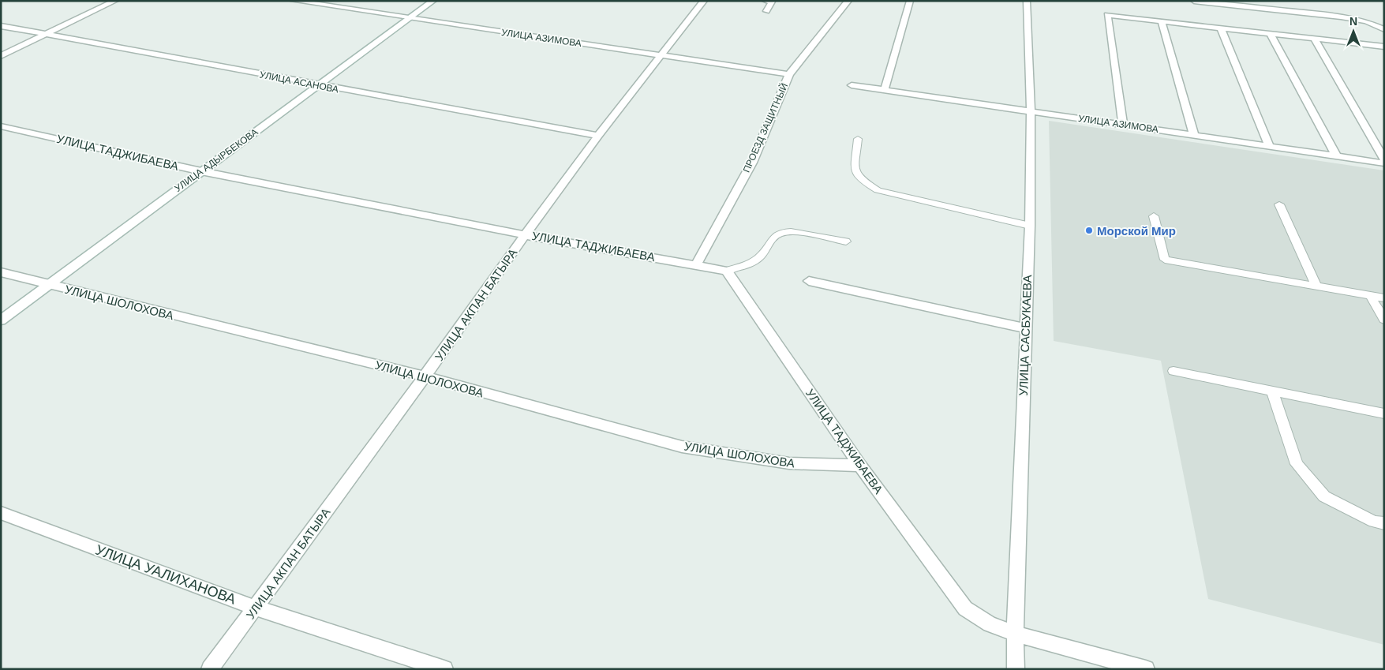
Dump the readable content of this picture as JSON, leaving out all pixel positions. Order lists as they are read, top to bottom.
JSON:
{
  "streets": {
    "street": [
      "УЛИЦА АЗИМОВА",
      "УЛИЦА АСАНОВА",
      "ПРОЕЗД ЗАЩИТНЫЙ",
      "УЛИЦА ТАДЖИБАЕВА",
      "УЛИЦА АДЫРБЕКОВА",
      "УЛИЦА ШОЛОХОВА",
      "УЛИЦА АКПАН БАТЫРА",
      "УЛИЦА САСБУКАЕВА",
      "УЛИЦА УАЛИХАНОВА"
    ]
  },
  "crossings": [
    ["УЛИЦА АЗИМОВА", "ПРОЕЗД ЗАЩИТНЫЙ"],
    ["УЛИЦА АЗИМОВА", "УЛИЦА АДЫРБЕКОВА"],
    ["УЛИЦА АЗИМОВА", "УЛИЦА АКПАН БАТЫРА"],
    ["УЛИЦА АЗИМОВА", "УЛИЦА САСБУКАЕВА"],
    ["УЛИЦА АСАНОВА", "УЛИЦА АДЫРБЕКОВА"],
    ["УЛИЦА АСАНОВА", "УЛИЦА АКПАН БАТЫРА"],
    ["ПРОЕЗД ЗАЩИТНЫЙ", "УЛИЦА ТАДЖИБАЕВА"],
    ["УЛИЦА ТАДЖИБАЕВА", "УЛИЦА АДЫРБЕКОВА"],
    ["УЛИЦА ТАДЖИБАЕВА", "УЛИЦА ШОЛОХОВА"],
    ["УЛИЦА ТАДЖИБАЕВА", "УЛИЦА АКПАН БАТЫРА"],
    ["УЛИЦА ТАДЖИБАЕВА", "УЛИЦА САСБУКАЕВА"],
    ["УЛИЦА АДЫРБЕКОВА", "УЛИЦА ШОЛОХОВА"],
    ["УЛИЦА ШОЛОХОВА", "УЛИЦА АКПАН БАТЫРА"],
    ["УЛИЦА АКПАН БАТЫРА", "УЛИЦА УАЛИХАНОВА"]
  ],
  "places": ["Морской Мир"],
  "north": "top"
}
